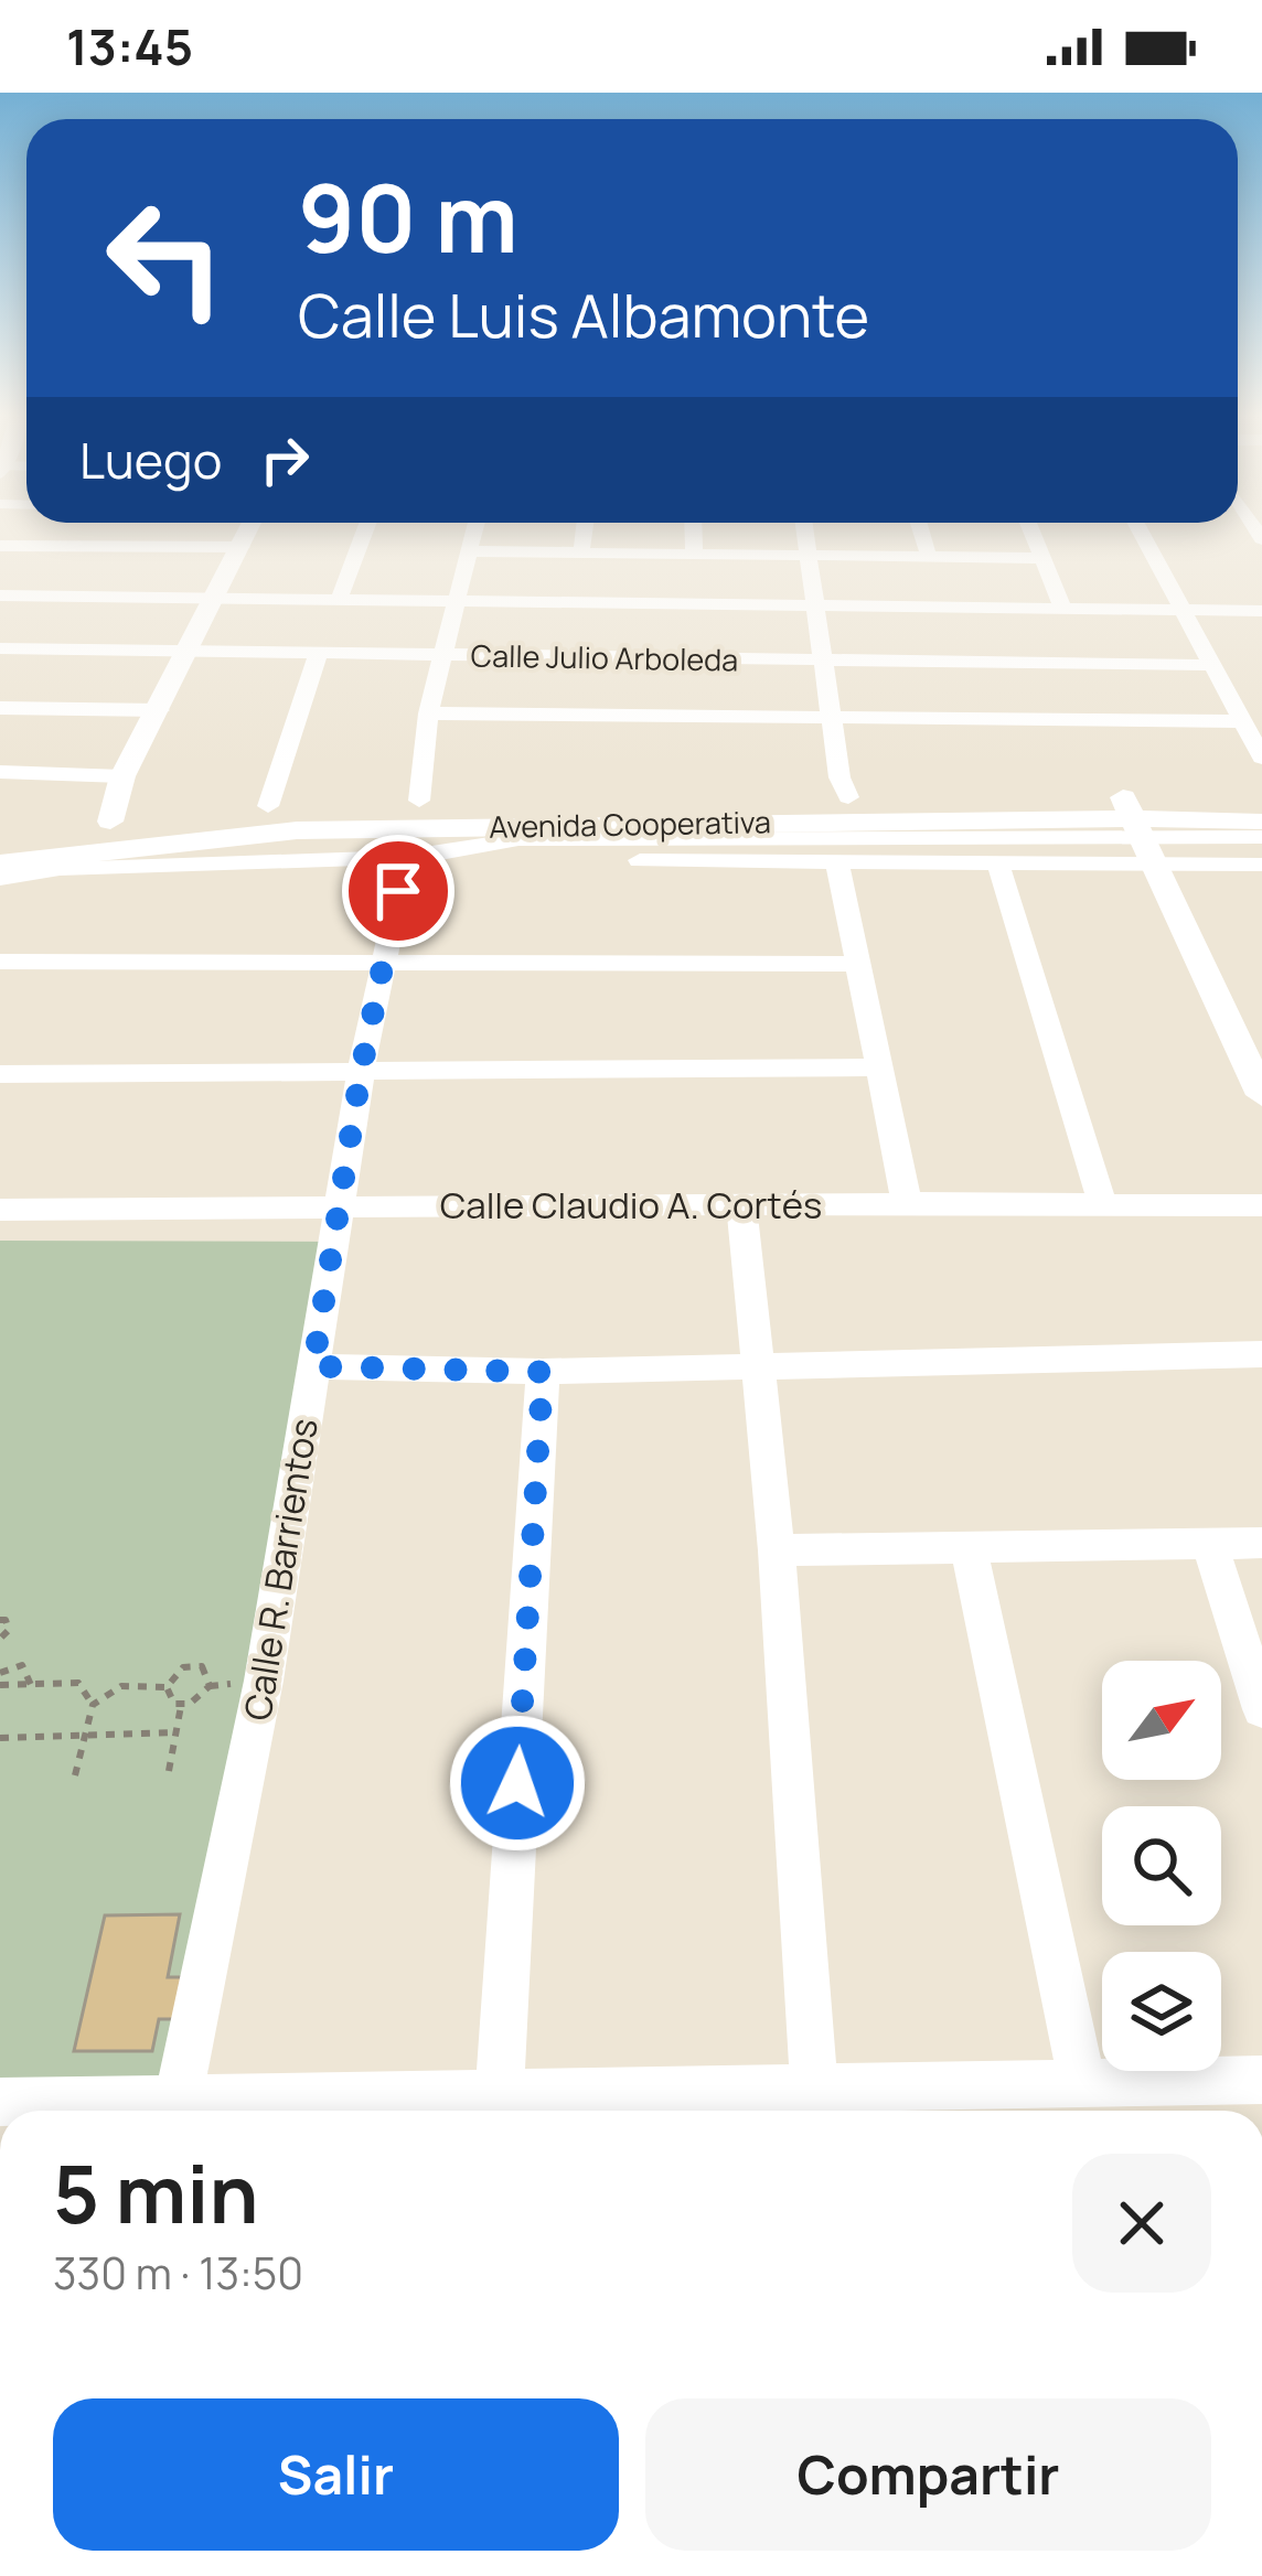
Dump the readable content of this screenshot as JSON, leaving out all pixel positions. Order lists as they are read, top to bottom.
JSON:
{
  "streets": {
    "street": [
      "Calle Julio Arboleda",
      "Avenida Cooperativa",
      "Calle Claudio A. Cortés",
      "Calle R. Barrientos"
    ]
  },
  "crossings": [
    ["Calle Claudio A. Cortés", "Calle R. Barrientos"]
  ],
  "north": "top right",
  "page": {
    "status": "13:45",
    "turn": ["90 m", "Calle Luis Albamonte"],
    "then": "Luego",
    "heading": ["5 min", "330 m · 13:50"],
    "buttons": ["Salir", "Compartir"]
  }
}
